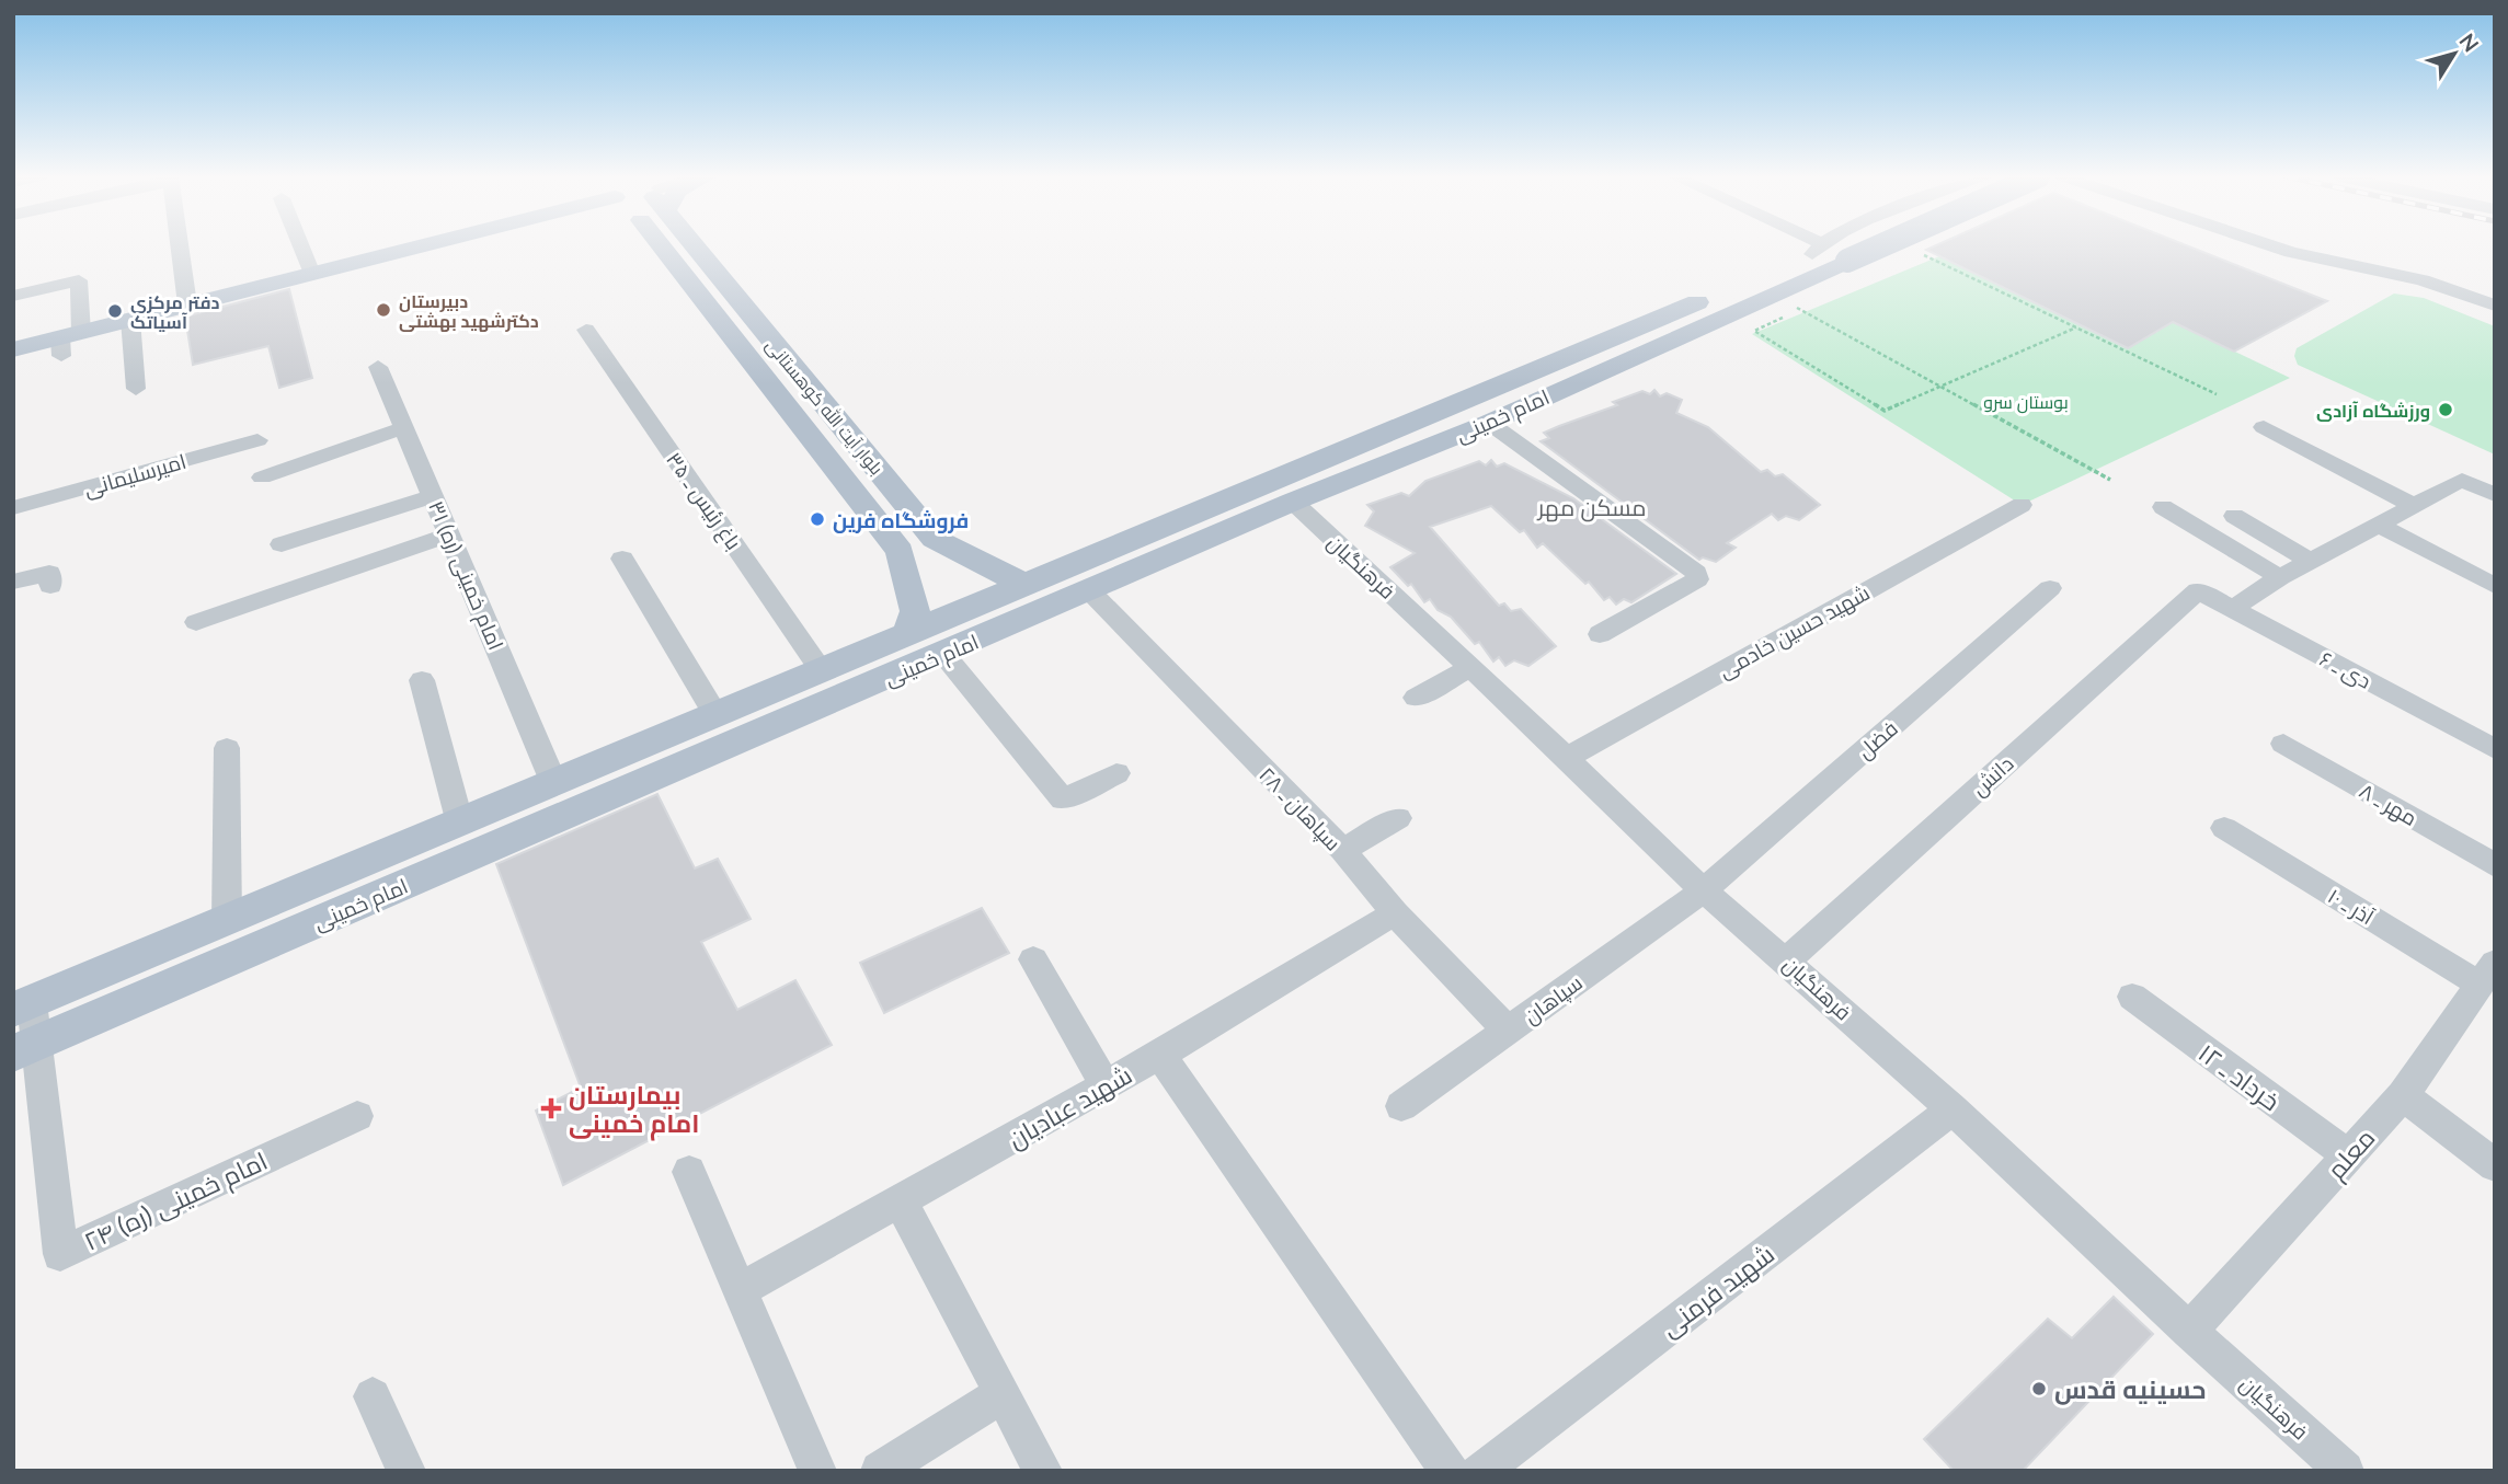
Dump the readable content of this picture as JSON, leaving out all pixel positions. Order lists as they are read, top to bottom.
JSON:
{
  "streets": {
    "main road": ["بلوار آیت الله کوهستانی", "امام خمینی"],
    "street": [
      "امیرسلیمانی",
      "باغ رئیس ـ ۳۵",
      "فرهنگیان",
      "امام خمینی (ره) ۳۱",
      "شهید حسین خادمی",
      "دی ـ ۶",
      "فضل",
      "دانش",
      "مهر ـ ۸",
      "سپاهان ـ ۲۸",
      "آذر ـ ۱۰",
      "سپاهان",
      "خرداد ـ ۱۲",
      "شهید عبادیان",
      "معلم",
      "امام خمینی (ره) ۲۴",
      "شهید فرمنی"
    ]
  },
  "crossings": [
    ["بلوار آیت الله کوهستانی", "امام خمینی"],
    ["امام خمینی", "باغ رئیس ـ ۳۵"],
    ["امام خمینی", "فرهنگیان"],
    ["امام خمینی", "امام خمینی (ره) ۳۱"],
    ["امام خمینی", "سپاهان ـ ۲۸"],
    ["امام خمینی", "امام خمینی (ره) ۲۴"],
    ["فرهنگیان", "شهید حسین خادمی"],
    ["فرهنگیان", "فضل"],
    ["فرهنگیان", "دانش"],
    ["فرهنگیان", "سپاهان"],
    ["فرهنگیان", "معلم"],
    ["فرهنگیان", "شهید فرمنی"],
    ["دی ـ ۶", "دانش"],
    ["فضل", "سپاهان"],
    ["سپاهان ـ ۲۸", "سپاهان"],
    ["سپاهان ـ ۲۸", "شهید عبادیان"],
    ["آذر ـ ۱۰", "معلم"],
    ["خرداد ـ ۱۲", "معلم"]
  ],
  "districts": ["مسکن مهر"],
  "parks": ["بوستان سرو"],
  "places": {
    "other": [
      "دبیرستان دکترشهید بهشتی",
      "دفتر مرکزی آسیاتک",
      "ورزشگاه آزادی",
      "فروشگاه فرین",
      "حسینیه قدس"
    ],
    "health": ["بیمارستان امام خمینی"]
  },
  "north": "top right"
}
